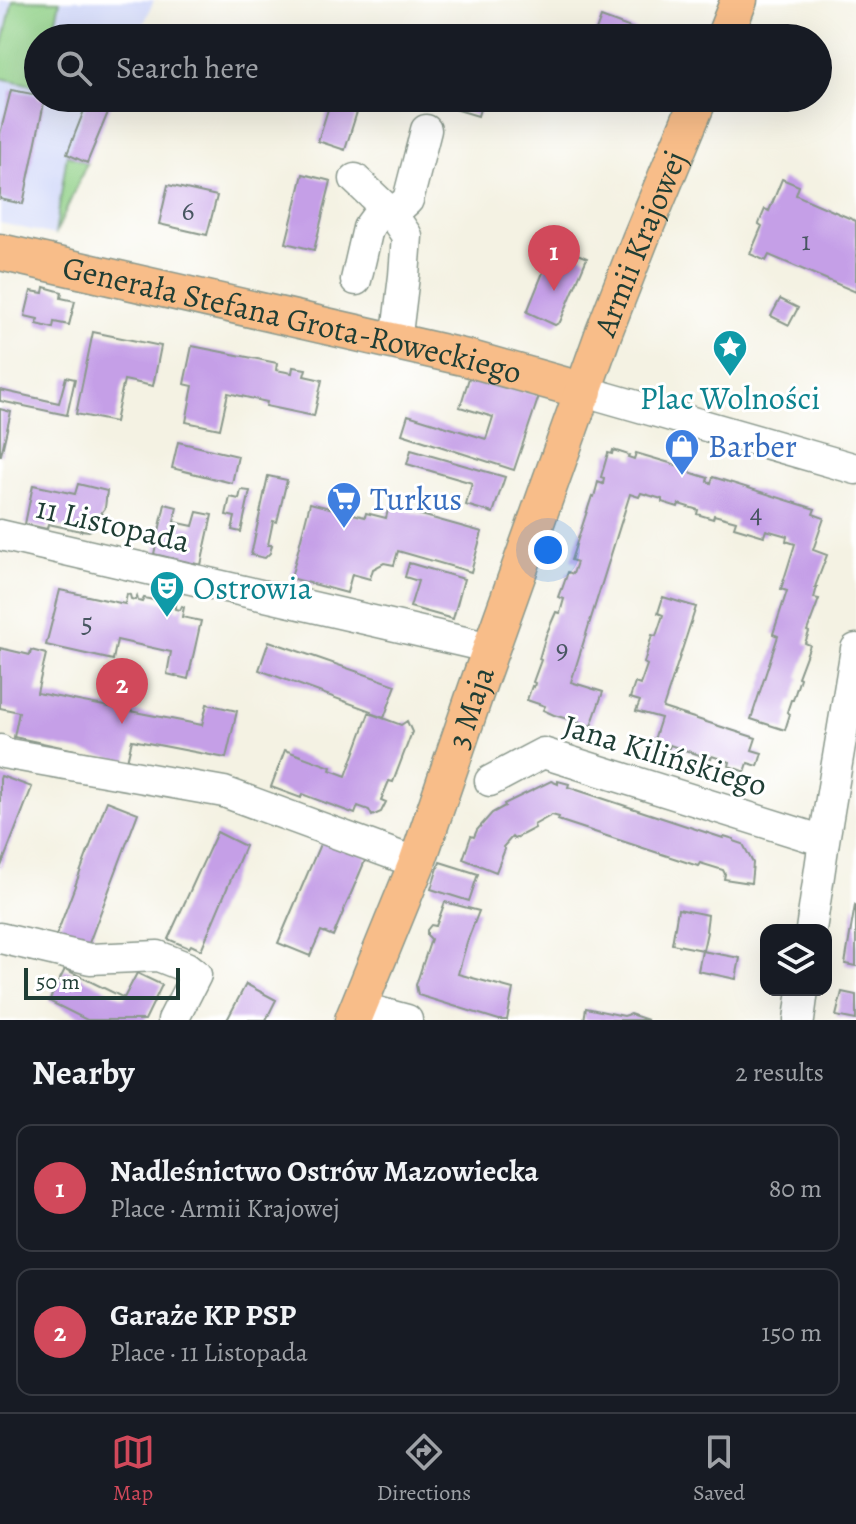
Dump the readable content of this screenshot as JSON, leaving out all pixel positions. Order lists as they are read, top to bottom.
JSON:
{
  "streets": {
    "main road": ["Armii Krajowej", "Generała Stefana Grota-Roweckiego", "3 Maja"],
    "street": ["11 Listopada", "Jana Kilińskiego"]
  },
  "crossings": [
    ["Armii Krajowej", "Generała Stefana Grota-Roweckiego"],
    ["Armii Krajowej", "3 Maja"],
    ["Generała Stefana Grota-Roweckiego", "3 Maja"],
    ["11 Listopada", "3 Maja"]
  ],
  "places": {
    "place": ["Plac Wolności"],
    "shop": ["Barber"],
    "supermarket": ["Turkus"],
    "theatre": ["Ostrowia"]
  },
  "house_numbers": [
    "6",
    "1",
    "4",
    "5",
    "9"
  ],
  "scale_bar": "50 m",
  "page": {
    "search": "Search here",
    "pins": ["1", "2"],
    "scale": "50 m",
    "heading": ["Nearby", "2 results"],
    "list": [
      {
        "mark": "1",
        "name": "Nadleśnictwo Ostrów Mazowiecka",
        "note": "Place · Armii Krajowej",
        "value": "80 m"
      },
      {
        "mark": "2",
        "name": "Garaże KP PSP",
        "note": "Place · 11 Listopada",
        "value": "150 m"
      }
    ],
    "nav": ["Map", "Directions", "Saved"]
  }
}
